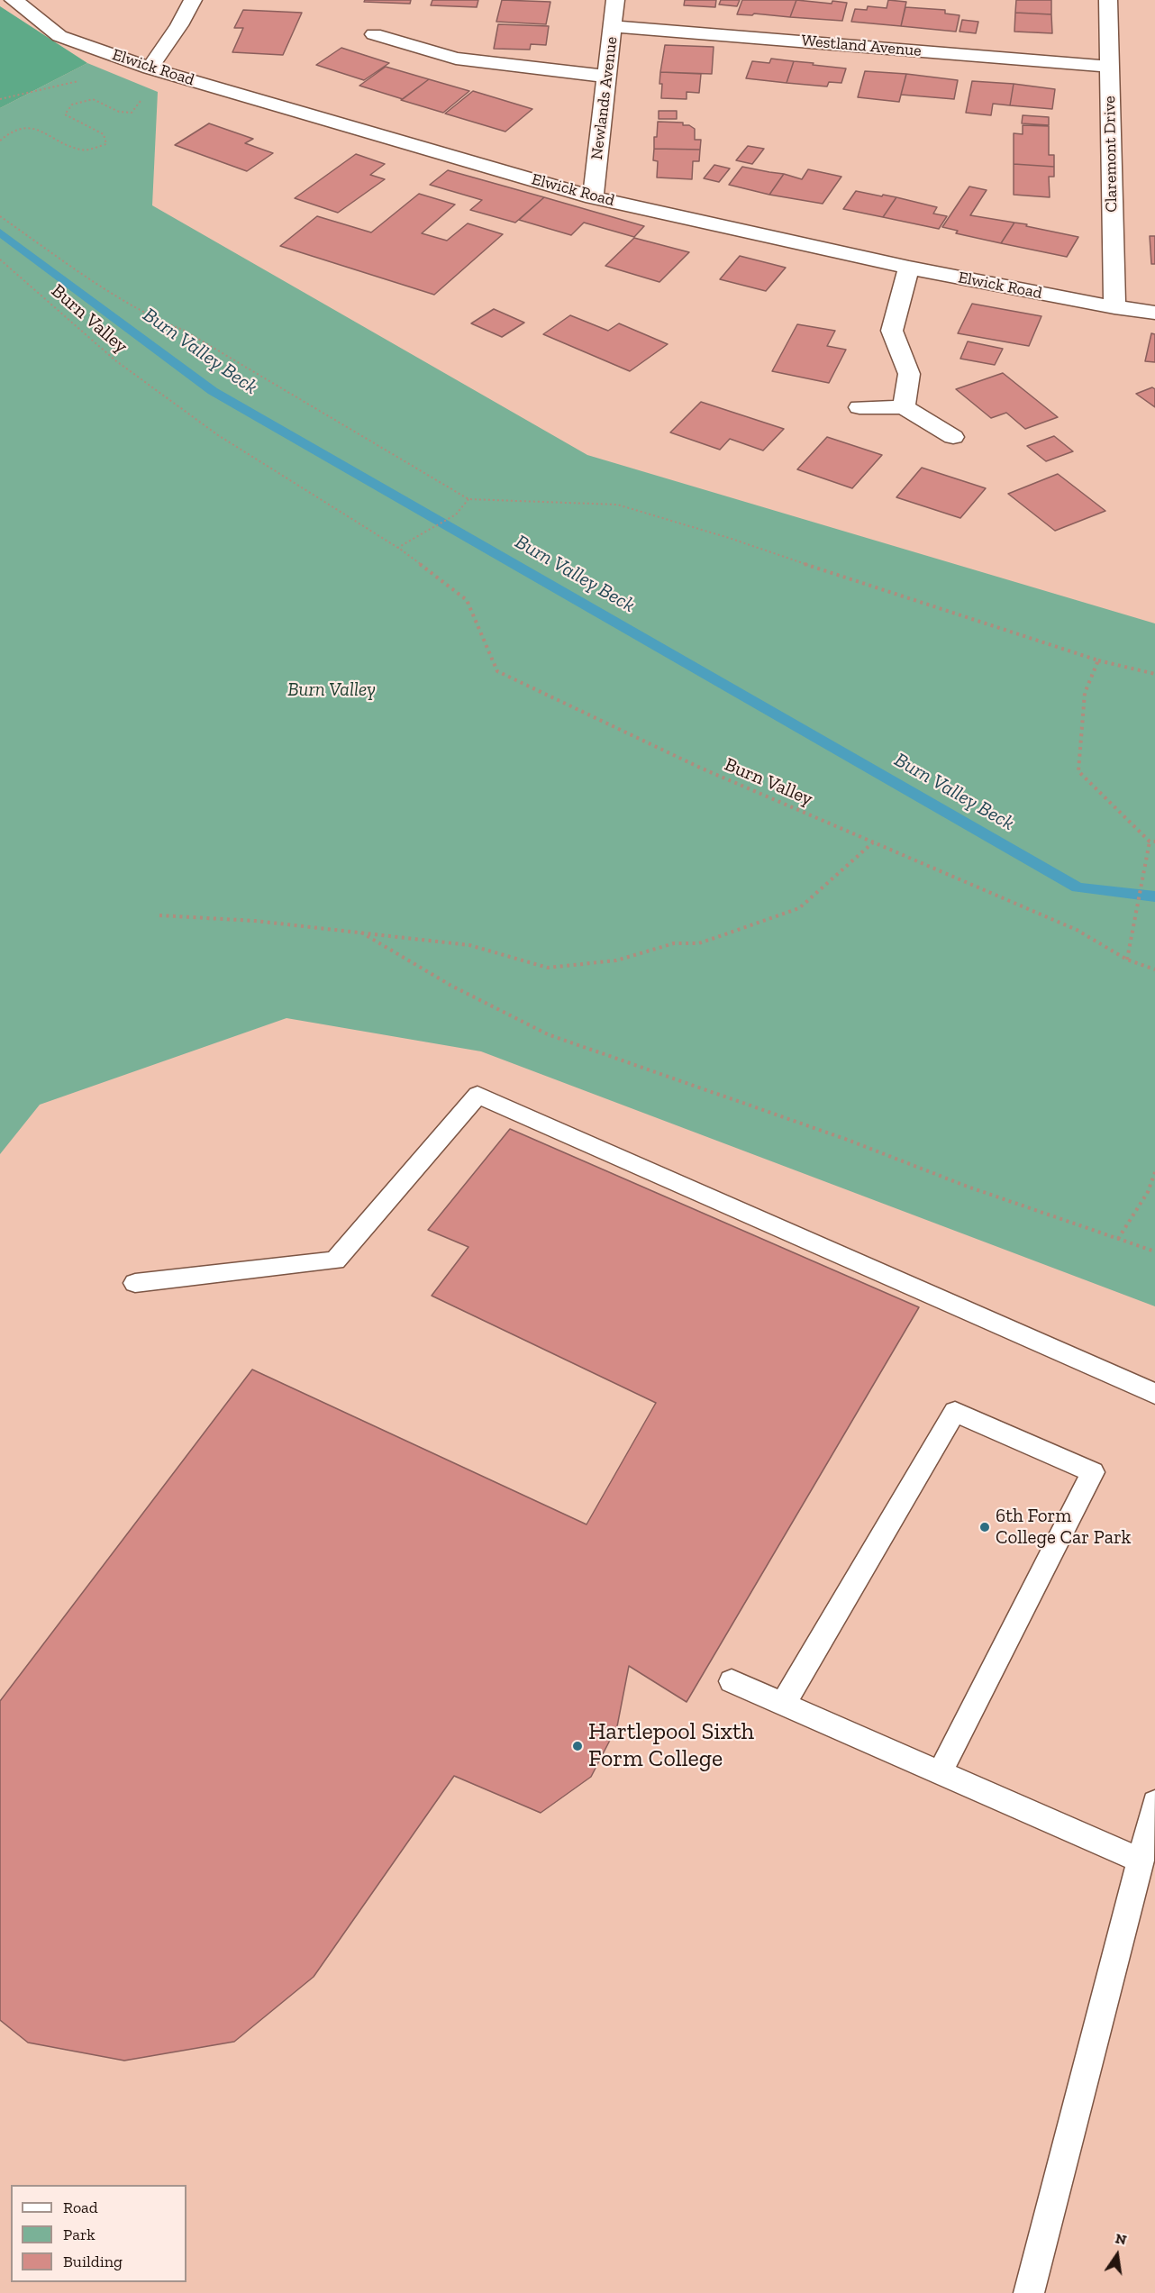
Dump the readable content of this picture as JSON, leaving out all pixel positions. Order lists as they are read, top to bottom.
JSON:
{
  "streets": {
    "street": [
      "Westland Avenue",
      "Elwick Road",
      "Newlands Avenue",
      "Claremont Drive"
    ],
    "path": ["Burn Valley"]
  },
  "crossings": [
    ["Westland Avenue", "Newlands Avenue"],
    ["Westland Avenue", "Claremont Drive"],
    ["Elwick Road", "Newlands Avenue"],
    ["Elwick Road", "Claremont Drive"]
  ],
  "water": ["Burn Valley Beck"],
  "parks": ["Burn Valley"],
  "places": ["6th Form College Car Park", "Hartlepool Sixth Form College"],
  "legend": ["Road", "Park", "Building"],
  "north": "top"
}
